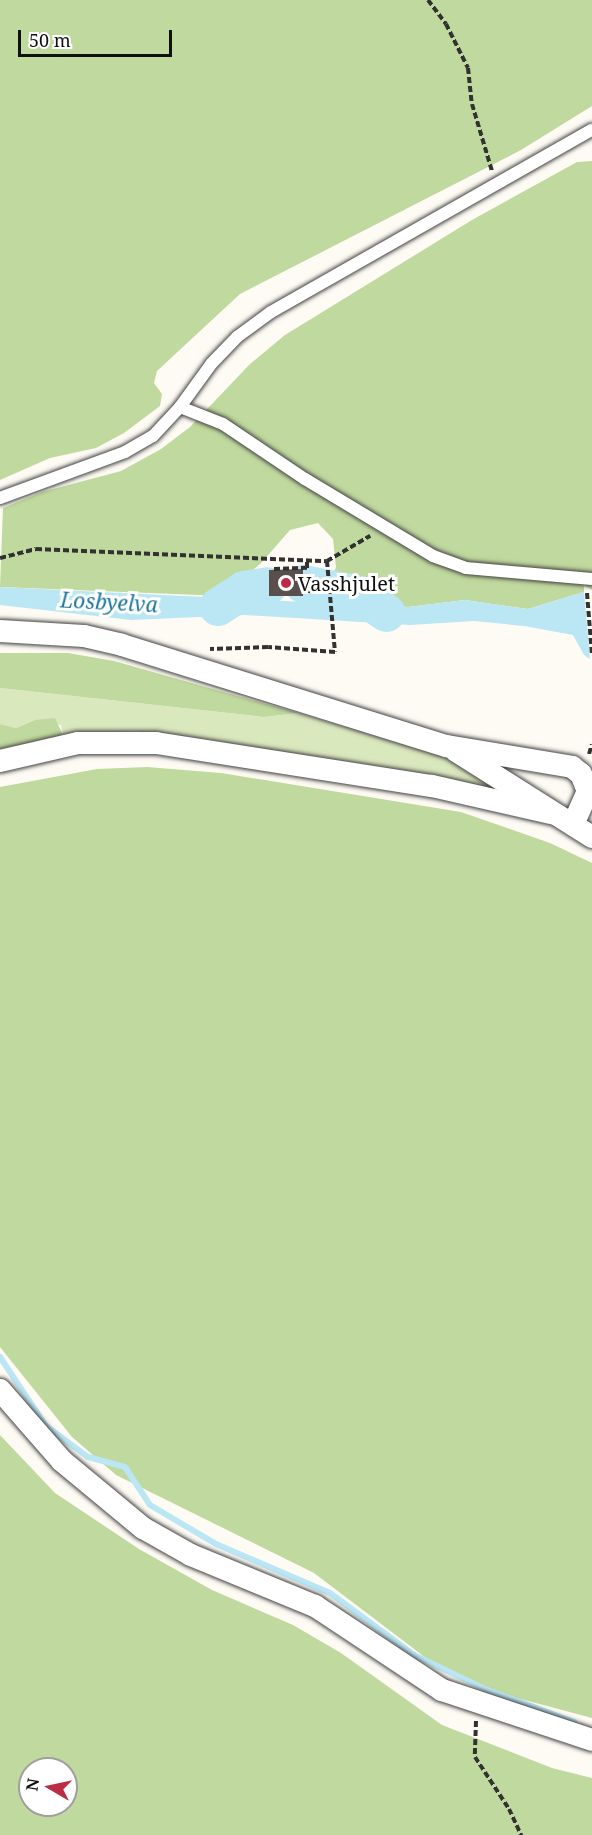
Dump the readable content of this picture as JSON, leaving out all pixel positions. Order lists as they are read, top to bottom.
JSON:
{
  "water": ["Losbyelva"],
  "places": ["Vasshjulet"],
  "scale_bar": "50 m",
  "north": "left"
}
